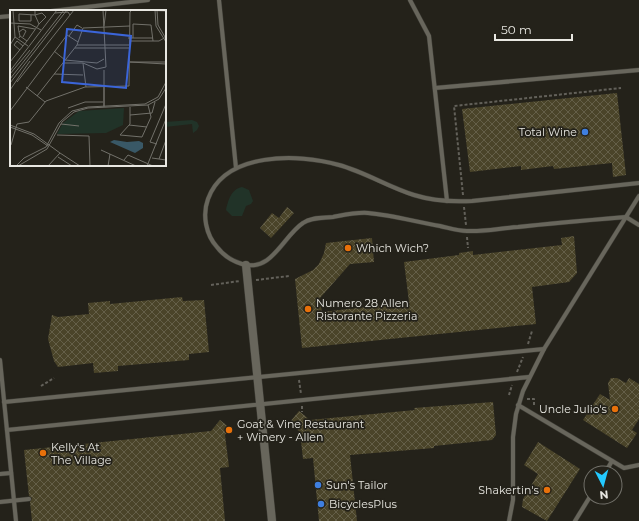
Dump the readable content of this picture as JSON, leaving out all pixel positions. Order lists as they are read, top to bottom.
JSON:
{
  "places": [
    "Total Wine",
    "Which Wich?",
    "Numero 28 Allen Ristorante Pizzeria",
    "Uncle Julio's",
    "Goat & Vine Restaurant + Winery - Allen",
    "Kelly's At The Village",
    "Sun's Tailor",
    "Shakertin's",
    "BicyclesPlus"
  ],
  "scale_bar": "50 m",
  "north": "bottom"
}
